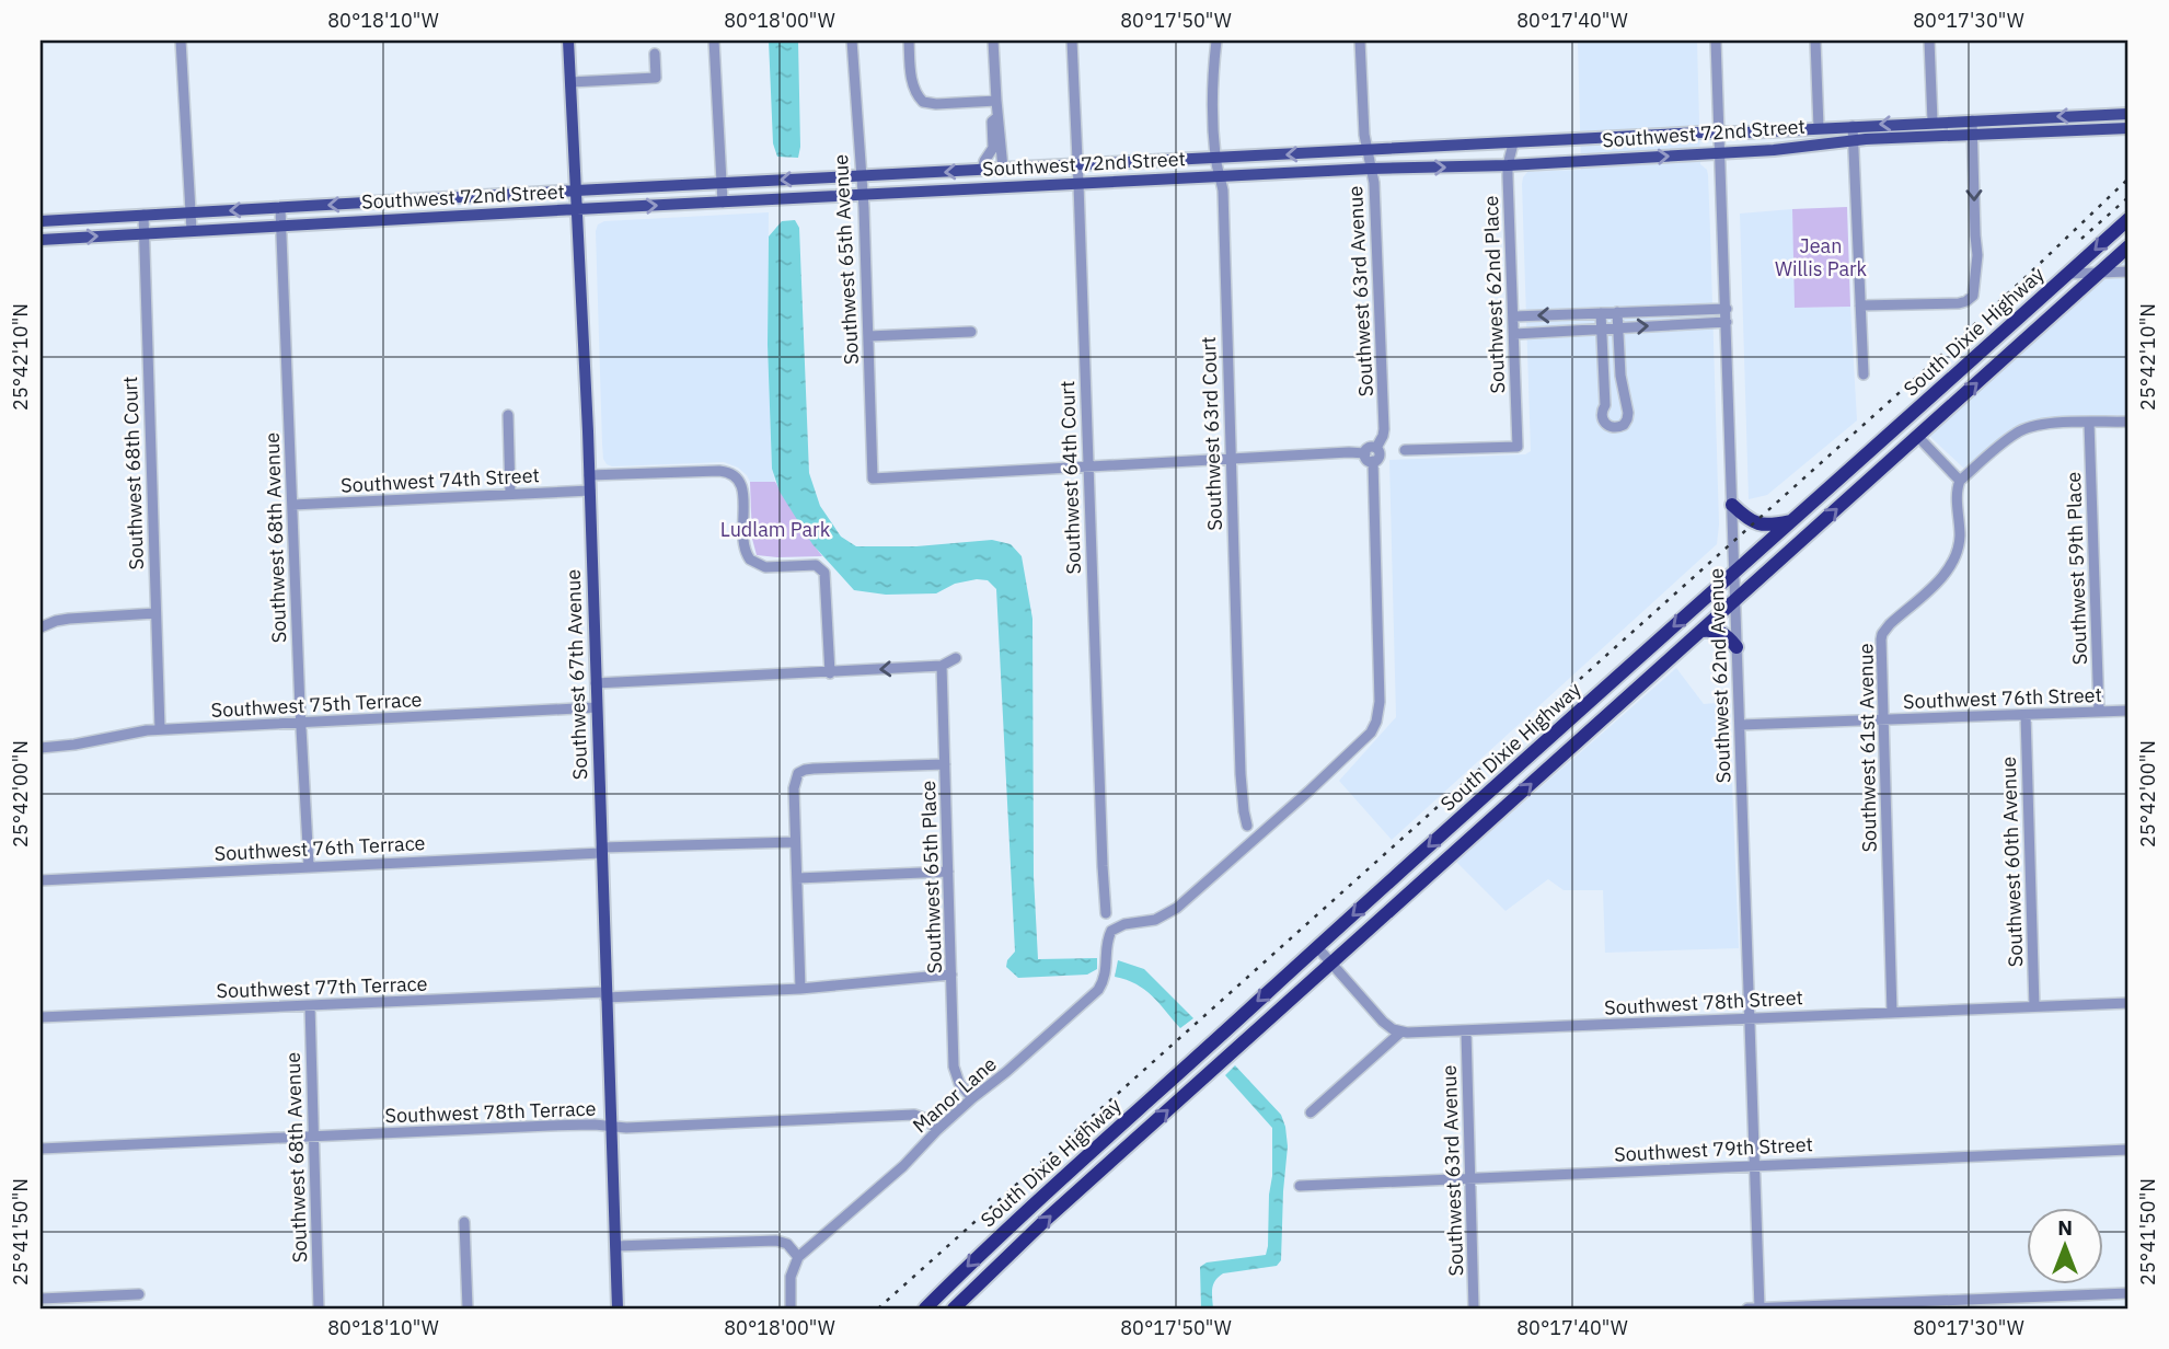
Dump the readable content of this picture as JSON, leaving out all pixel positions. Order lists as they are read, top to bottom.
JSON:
{
  "streets": {
    "highway": ["South Dixie Highway"],
    "main road": ["Southwest 72nd Street", "Southwest 67th Avenue"],
    "street": [
      "Southwest 65th Avenue",
      "Southwest 63rd Avenue",
      "Southwest 62nd Place",
      "Southwest 63rd Court",
      "Southwest 68th Court",
      "Southwest 64th Court",
      "Southwest 74th Street",
      "Southwest 68th Avenue",
      "Southwest 59th Place",
      "Southwest 62nd Avenue",
      "Southwest 76th Street",
      "Southwest 75th Terrace",
      "Southwest 61st Avenue",
      "Southwest 76th Terrace",
      "Southwest 60th Avenue",
      "Southwest 65th Place",
      "Southwest 77th Terrace",
      "Southwest 78th Street",
      "Manor Lane",
      "Southwest 78th Terrace",
      "Southwest 79th Street"
    ]
  },
  "crossings": [
    ["Southwest 72nd Street", "Southwest 65th Avenue"],
    ["Southwest 72nd Street", "Southwest 63rd Avenue"],
    ["Southwest 72nd Street", "Southwest 62nd Place"],
    ["Southwest 72nd Street", "Southwest 63rd Court"],
    ["Southwest 72nd Street", "Southwest 68th Court"],
    ["Southwest 72nd Street", "Southwest 64th Court"],
    ["Southwest 72nd Street", "Southwest 68th Avenue"],
    ["Southwest 72nd Street", "Southwest 67th Avenue"],
    ["Southwest 72nd Street", "Southwest 62nd Avenue"],
    ["Southwest 65th Avenue", "Southwest 64th Court"],
    ["Southwest 63rd Avenue", "Southwest 78th Street"],
    ["Southwest 63rd Avenue", "Manor Lane"],
    ["Southwest 63rd Avenue", "Southwest 79th Street"],
    ["South Dixie Highway", "Southwest 62nd Avenue"],
    ["Southwest 68th Court", "Southwest 75th Terrace"],
    ["Southwest 74th Street", "Southwest 68th Avenue"],
    ["Southwest 74th Street", "Southwest 67th Avenue"],
    ["Southwest 68th Avenue", "Southwest 75th Terrace"],
    ["Southwest 68th Avenue", "Southwest 76th Terrace"],
    ["Southwest 68th Avenue", "Southwest 77th Terrace"],
    ["Southwest 68th Avenue", "Southwest 78th Terrace"],
    ["Southwest 59th Place", "Southwest 76th Street"],
    ["Southwest 67th Avenue", "Southwest 75th Terrace"],
    ["Southwest 67th Avenue", "Southwest 76th Terrace"],
    ["Southwest 67th Avenue", "Southwest 77th Terrace"],
    ["Southwest 67th Avenue", "Southwest 78th Terrace"],
    ["Southwest 62nd Avenue", "Southwest 76th Street"],
    ["Southwest 62nd Avenue", "Southwest 78th Street"],
    ["Southwest 62nd Avenue", "Southwest 79th Street"],
    ["Southwest 76th Street", "Southwest 61st Avenue"],
    ["Southwest 76th Street", "Southwest 60th Avenue"],
    ["Southwest 61st Avenue", "Southwest 78th Street"],
    ["Southwest 60th Avenue", "Southwest 78th Street"],
    ["Southwest 65th Place", "Southwest 77th Terrace"],
    ["Southwest 65th Place", "Manor Lane"],
    ["Manor Lane", "Southwest 78th Terrace"]
  ],
  "parks": ["Jean Willis Park", "Ludlam Park"],
  "north": "top",
  "coordinates": [
    "80°18'10\"W",
    "80°18'00\"W",
    "80°17'50\"W",
    "80°17'40\"W",
    "80°17'30\"W",
    "25°42'10\"N",
    "25°42'00\"N",
    "25°41'50\"N"
  ]
}
